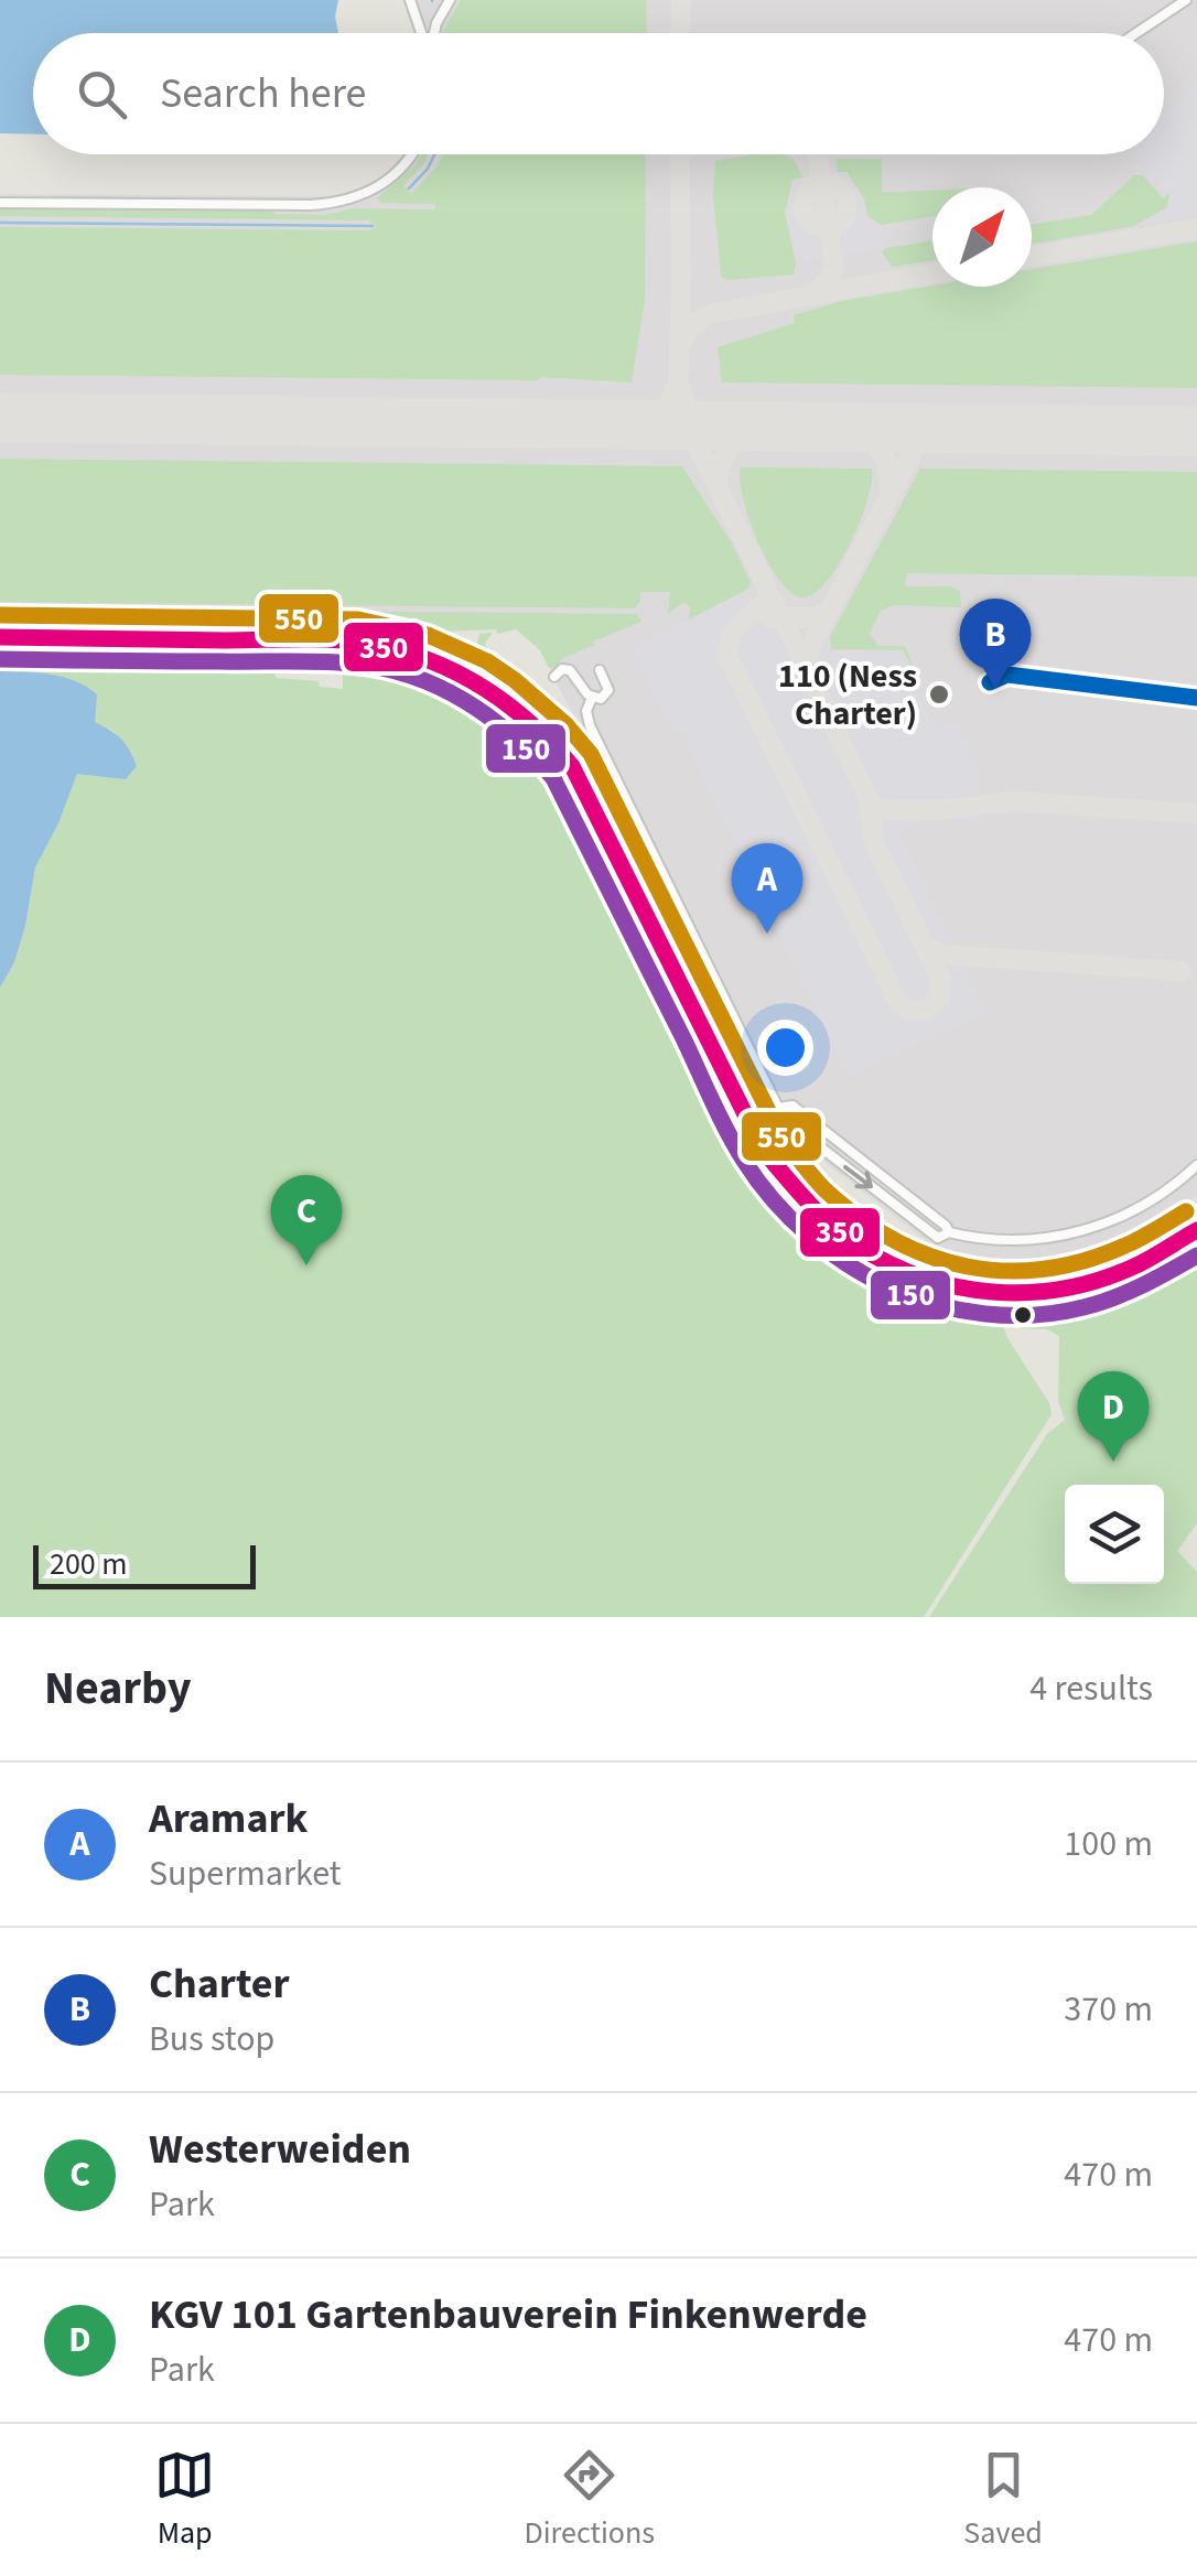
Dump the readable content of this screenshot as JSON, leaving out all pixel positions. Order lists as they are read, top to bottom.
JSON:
{
  "places": ["110 (Ness Charter)"],
  "lines": ["transit line 550", "transit line 350", "transit line 150"],
  "scale_bar": "200 m",
  "north": "top right",
  "page": {
    "search": "Search here",
    "pins": [
      "B",
      "A",
      "C",
      "D"
    ],
    "scale": "200 m",
    "heading": ["Nearby", "4 results"],
    "list": [
      {
        "mark": "A",
        "name": "Aramark",
        "note": "Supermarket",
        "value": "100 m"
      },
      {
        "mark": "B",
        "name": "Charter",
        "note": "Bus stop",
        "value": "370 m"
      },
      {
        "mark": "C",
        "name": "Westerweiden",
        "note": "Park",
        "value": "470 m"
      },
      {
        "mark": "D",
        "name": "KGV 101 Gartenbauverein Finkenwerde",
        "note": "Park",
        "value": "470 m"
      }
    ],
    "nav": ["Map", "Directions", "Saved"]
  }
}
